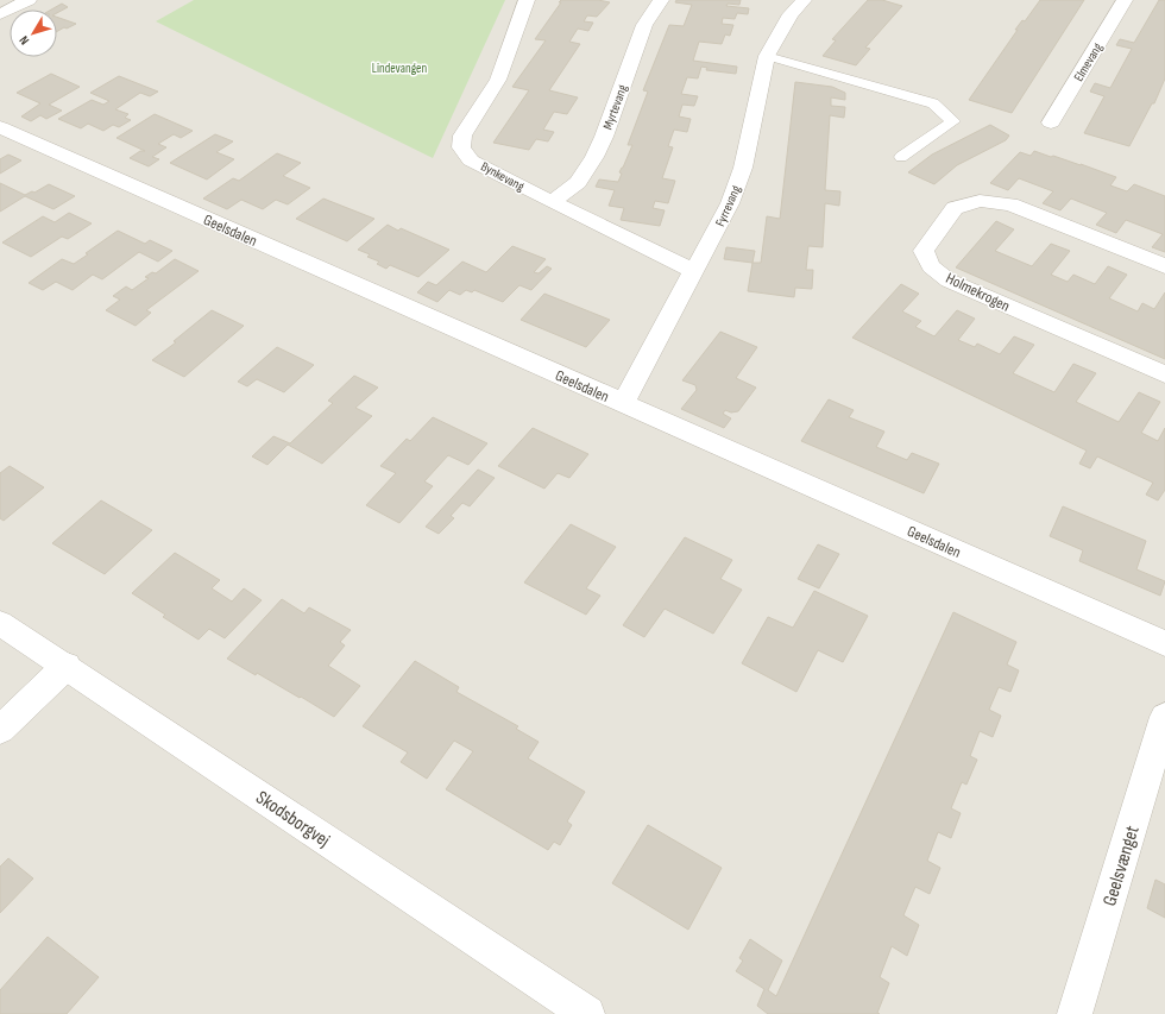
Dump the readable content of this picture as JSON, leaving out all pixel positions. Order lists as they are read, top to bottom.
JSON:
{
  "streets": {
    "street": [
      "Elmevang",
      "Myrtevang",
      "Bynkevang",
      "Fyrrevang",
      "Geelsdalen",
      "Holmekrogen",
      "Skodsborgvej",
      "Geelsvænget"
    ]
  },
  "crossings": [
    ["Myrtevang", "Bynkevang"],
    ["Bynkevang", "Fyrrevang"],
    ["Fyrrevang", "Geelsdalen"]
  ],
  "parks": ["Lindevangen"],
  "north": "bottom left"
}
